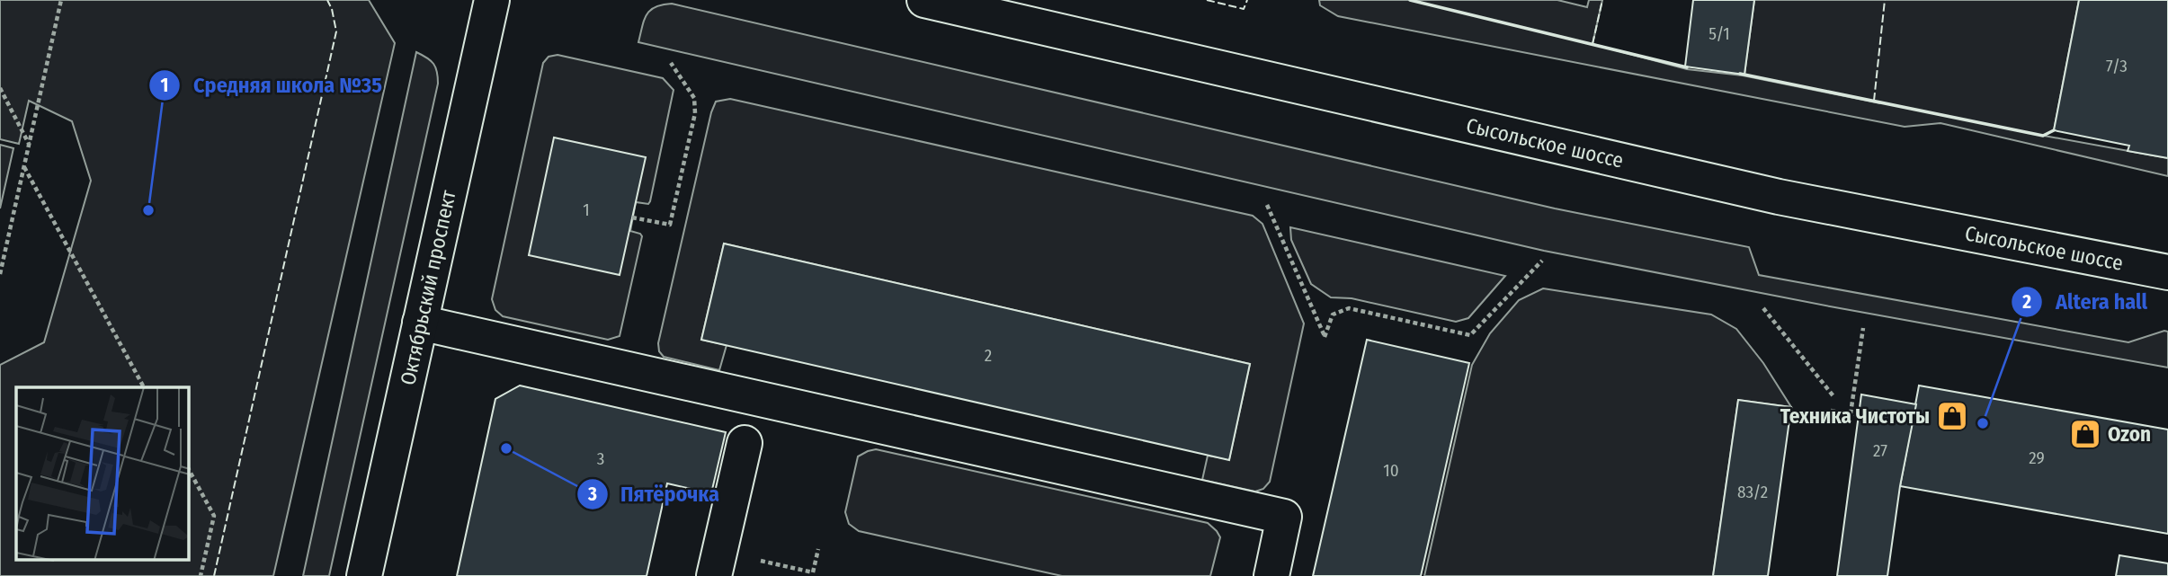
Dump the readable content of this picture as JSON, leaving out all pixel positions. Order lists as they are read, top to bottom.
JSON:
{
  "streets": {
    "main road": ["Сысольское шоссе", "Октябрьский проспект"]
  },
  "places": {
    "other": ["Средняя школа №35", "Altera hall", "Пятёрочка"],
    "shop": ["Техника Чистоты", "Ozon"]
  },
  "house_numbers": [
    "5/1",
    "7/3",
    "1",
    "2",
    "27",
    "29",
    "3",
    "10",
    "83/2"
  ]
}
